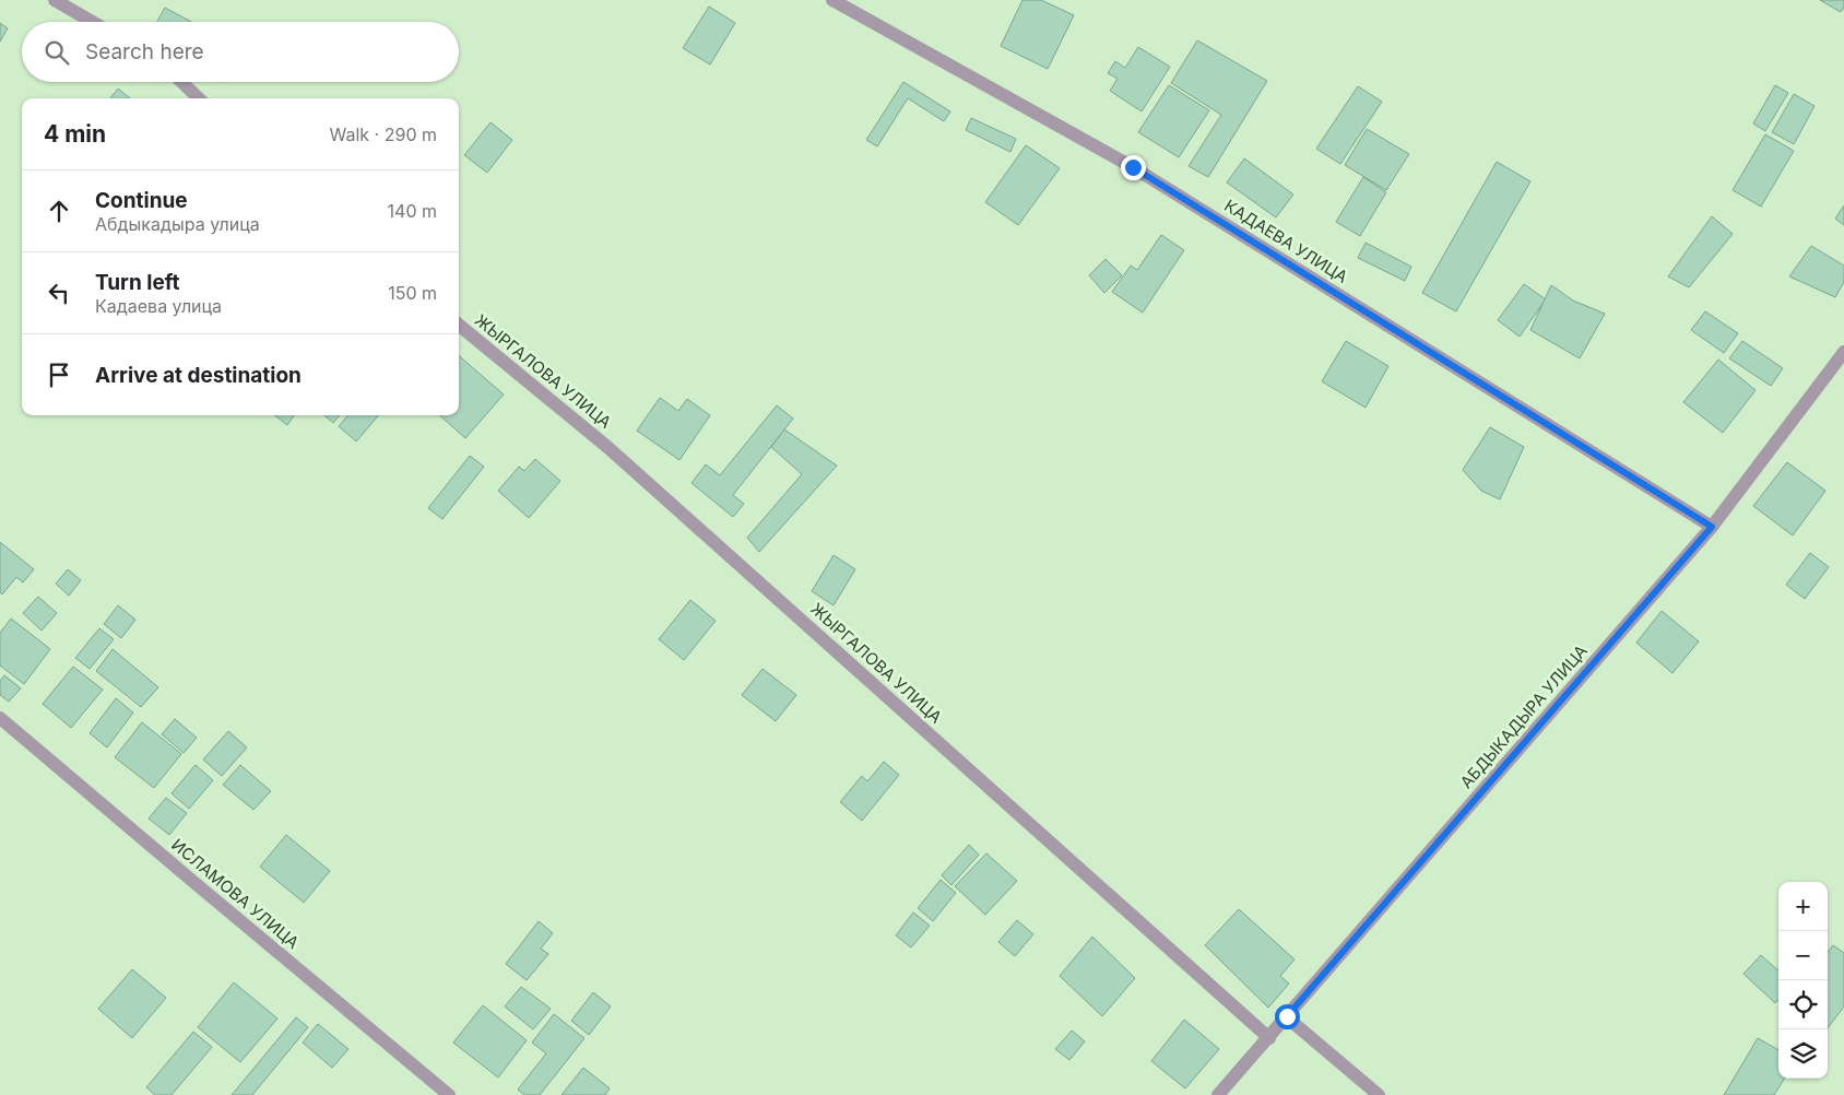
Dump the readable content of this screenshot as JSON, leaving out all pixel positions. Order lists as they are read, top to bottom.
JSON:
{
  "streets": {
    "street": [
      "КАДАЕВА УЛИЦА",
      "ЖЫРГАЛОВА УЛИЦА",
      "АБДЫКАДЫРА УЛИЦА",
      "ИСЛАМОВА УЛИЦА"
    ]
  },
  "crossings": [
    ["КАДАЕВА УЛИЦА", "АБДЫКАДЫРА УЛИЦА"],
    ["ЖЫРГАЛОВА УЛИЦА", "АБДЫКАДЫРА УЛИЦА"]
  ],
  "page": {
    "search": "Search here",
    "heading": ["4 min", "Walk · 290 m"],
    "list": [
      ["Continue", "Абдыкадыра улица", "140 m"],
      ["Turn left", "Кадаева улица", "150 m"],
      "Arrive at destination"
    ],
    "map_buttons": ["+", "−"]
  }
}
